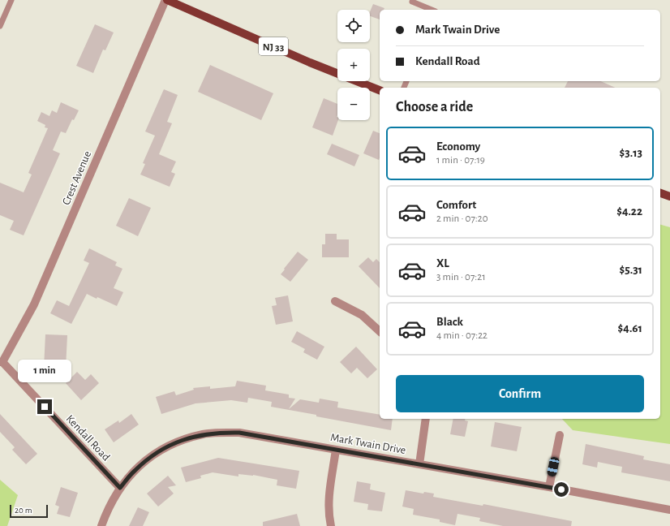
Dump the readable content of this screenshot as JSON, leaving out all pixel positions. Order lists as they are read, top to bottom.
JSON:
{
  "streets": {
    "main road": ["NJ 33"],
    "street": ["Crest Avenue", "Kendall Road", "Mark Twain Drive"]
  },
  "crossings": [
    ["NJ 33", "Crest Avenue"],
    ["Crest Avenue", "Kendall Road"],
    ["Kendall Road", "Mark Twain Drive"]
  ],
  "scale_bar": "20 m",
  "page": {
    "map_buttons": ["+", "−"],
    "banner": ["Mark Twain Drive", "Kendall Road"],
    "heading": "Choose a ride",
    "list": [
      {
        "name": "Economy",
        "note": "1 min · 07:19",
        "value": "$3.13"
      },
      {
        "name": "Comfort",
        "note": "2 min · 07:20",
        "value": "$4.22"
      },
      {
        "name": "XL",
        "note": "3 min · 07:21",
        "value": "$5.31"
      },
      {
        "name": "Black",
        "note": "4 min · 07:22",
        "value": "$4.61"
      }
    ],
    "bubble": "1 min",
    "buttons": "Confirm",
    "scale": "20 m"
  }
}
